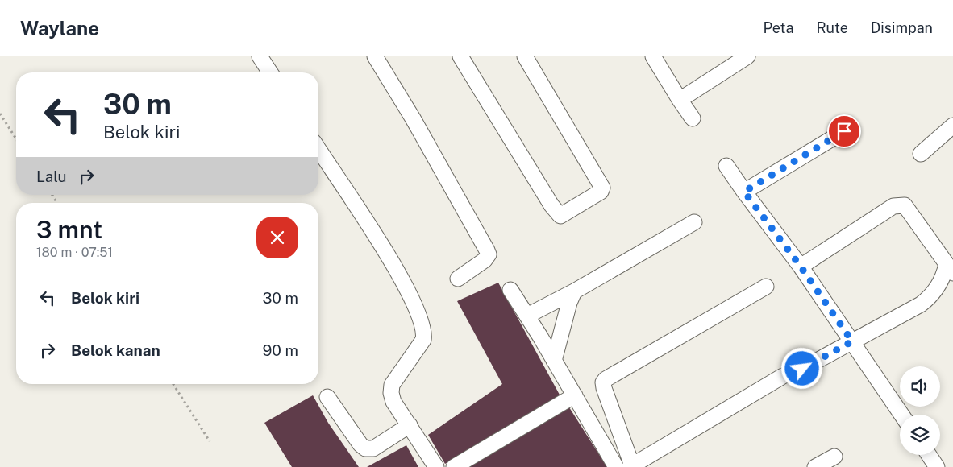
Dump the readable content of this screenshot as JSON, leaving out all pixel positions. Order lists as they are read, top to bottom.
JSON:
{
  "page": {
    "header": "Waylane",
    "nav": ["Peta", "Rute", "Disimpan"],
    "turn": ["30 m", "Belok kiri"],
    "then": "Lalu",
    "heading": ["3 mnt", "180 m · 07:51"],
    "list": [
      {
        "name": "Belok kiri",
        "value": "30 m"
      },
      {
        "name": "Belok kanan",
        "value": "90 m"
      }
    ]
  }
}
